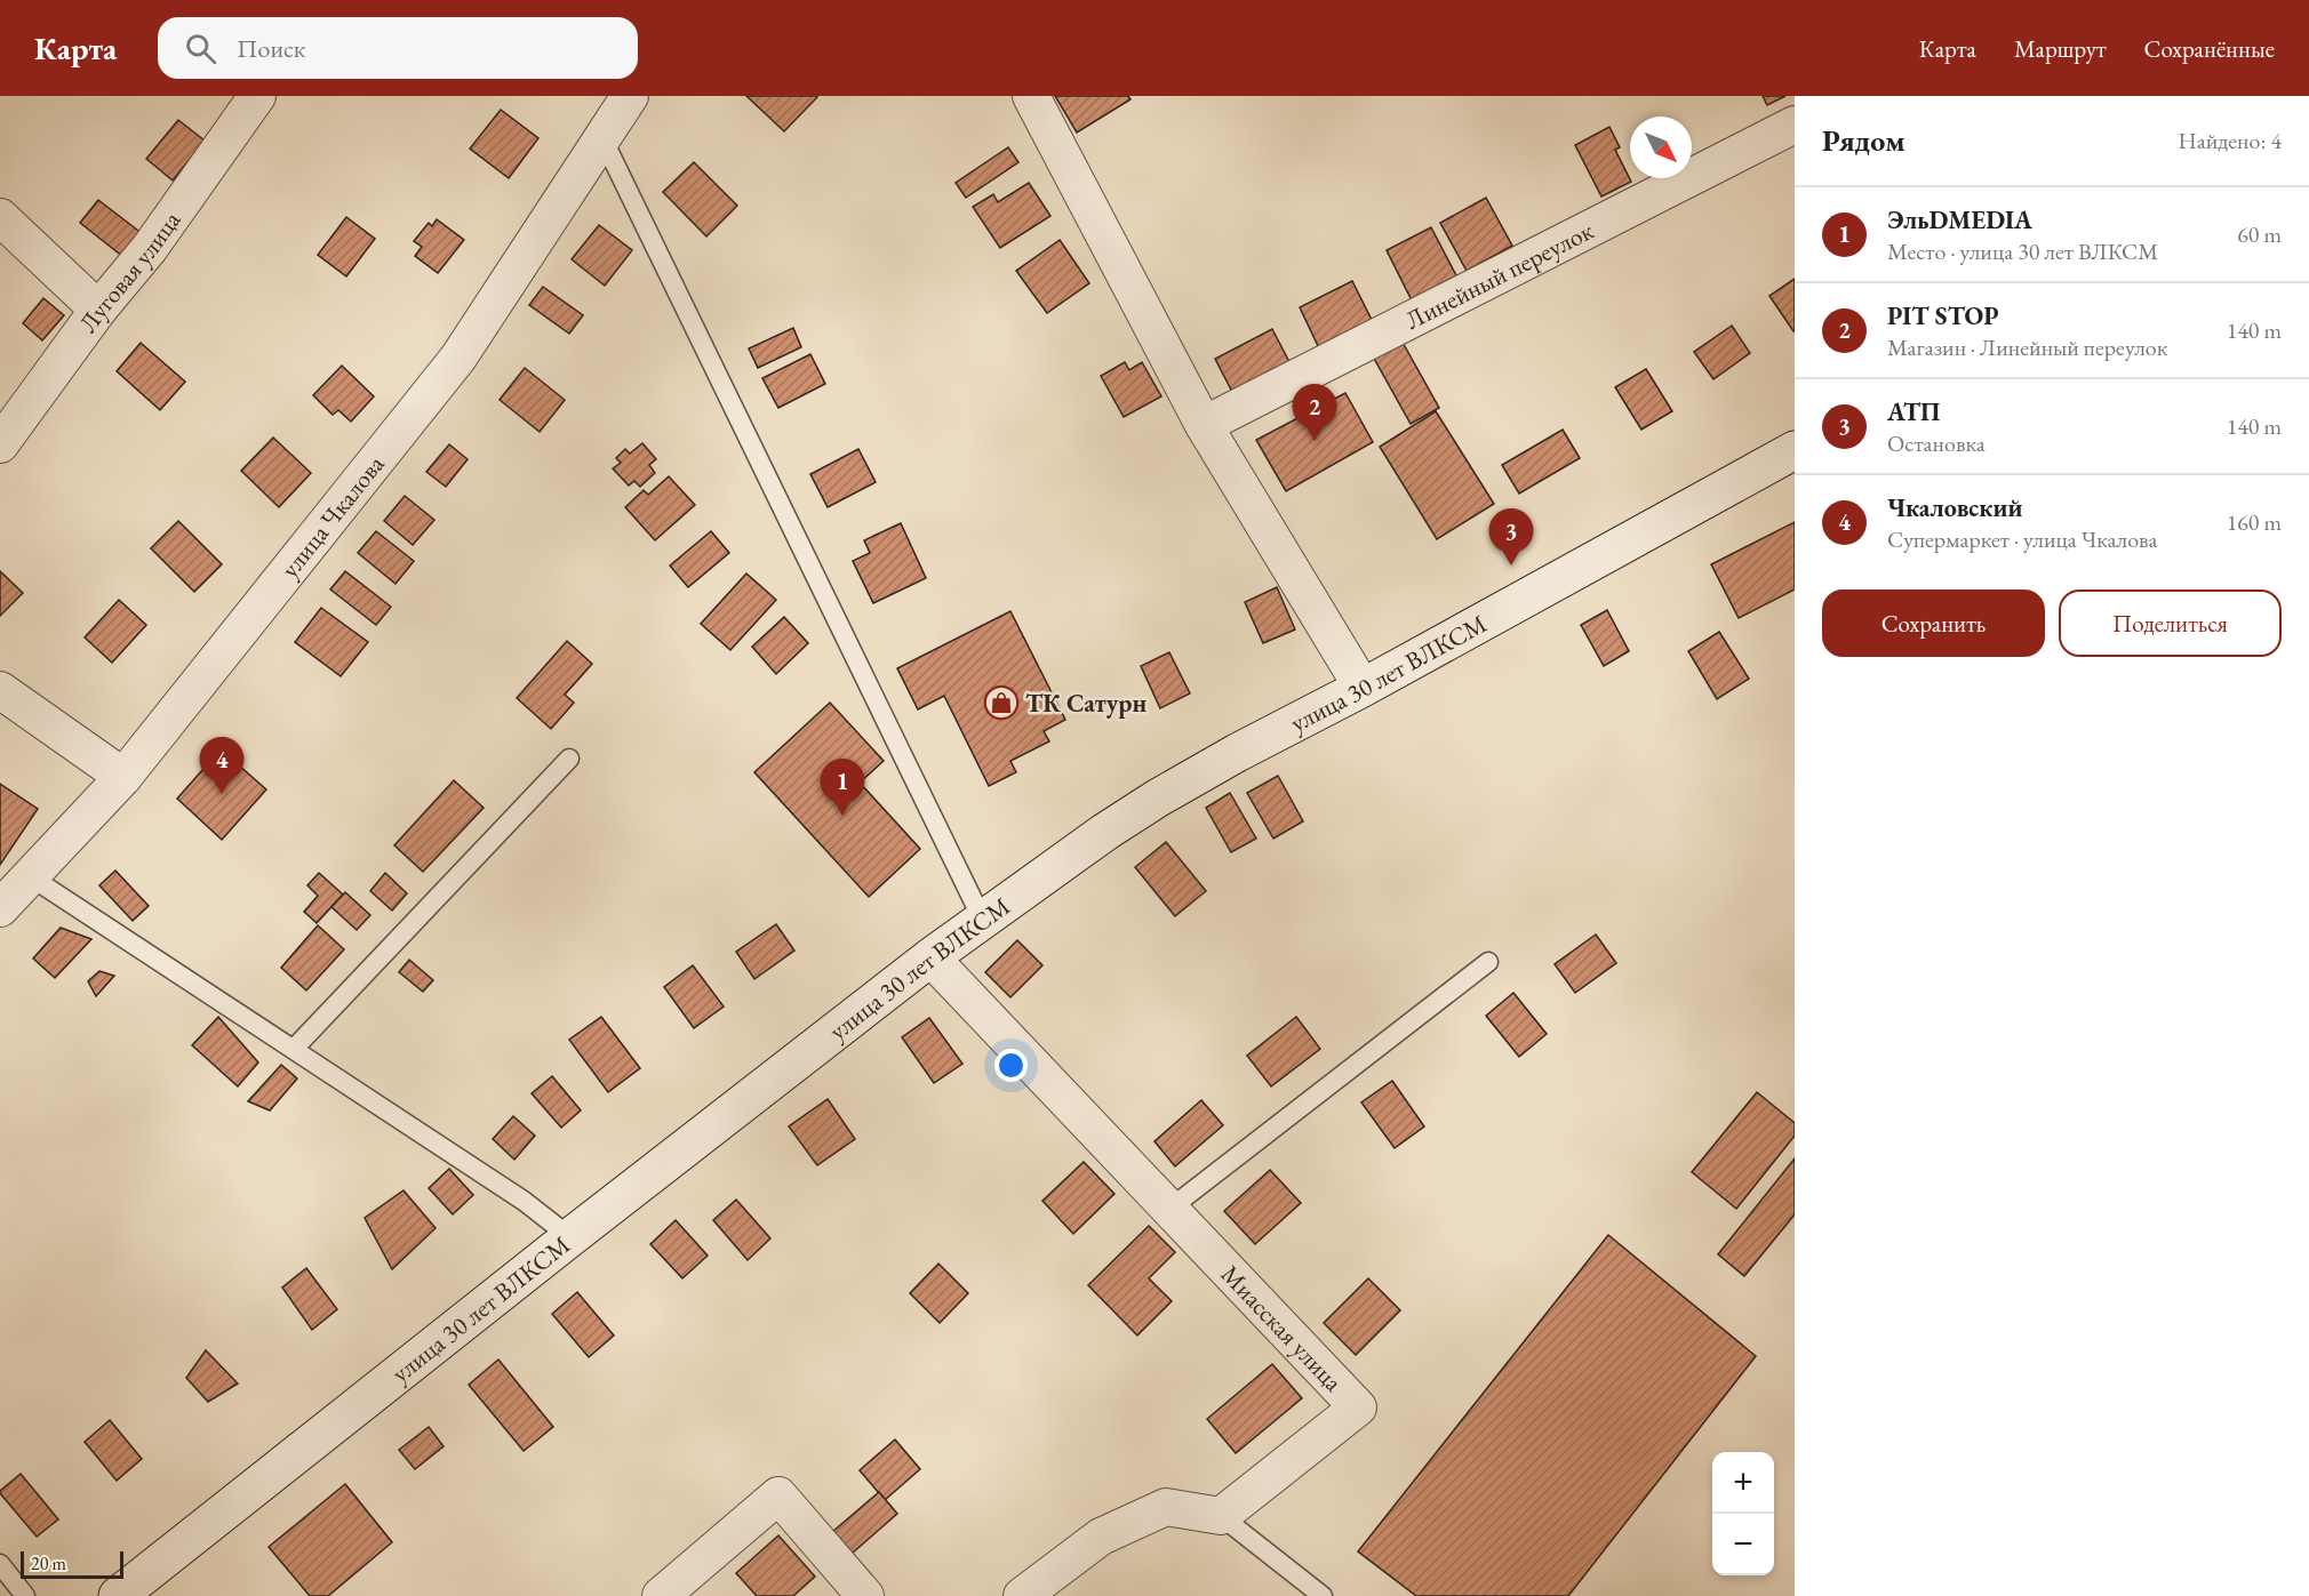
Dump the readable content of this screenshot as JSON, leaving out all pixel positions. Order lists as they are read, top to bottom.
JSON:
{
  "streets": {
    "main road": ["улица 30 лет ВЛКСМ"],
    "street": [
      "Луговая улица",
      "Линейный переулок",
      "улица Чкалова",
      "Миасская улица"
    ]
  },
  "crossings": [
    ["улица 30 лет ВЛКСМ", "Миасская улица"]
  ],
  "places": {
    "shop": ["ТК Сатурн"]
  },
  "scale_bar": "20 m",
  "north": "bottom right",
  "page": {
    "header": "Карта",
    "search": "Поиск",
    "nav": ["Карта", "Маршрут", "Сохранённые"],
    "heading": ["Рядом", "Найдено: 4"],
    "list": [
      {
        "mark": "1",
        "name": "ЭльDMEDIA",
        "note": "Место · улица 30 лет ВЛКСМ",
        "value": "60 m"
      },
      {
        "mark": "2",
        "name": "PIT STOP",
        "note": "Магазин · Линейный переулок",
        "value": "140 m"
      },
      {
        "mark": "3",
        "name": "АТП",
        "note": "Остановка",
        "value": "140 m"
      },
      {
        "mark": "4",
        "name": "Чкаловский",
        "note": "Супермаркет · улица Чкалова",
        "value": "160 m"
      }
    ],
    "pins": [
      "2",
      "3",
      "4",
      "1"
    ],
    "buttons": ["Сохранить", "Поделиться"],
    "map_buttons": ["+", "−"],
    "scale": "20 m"
  }
}
